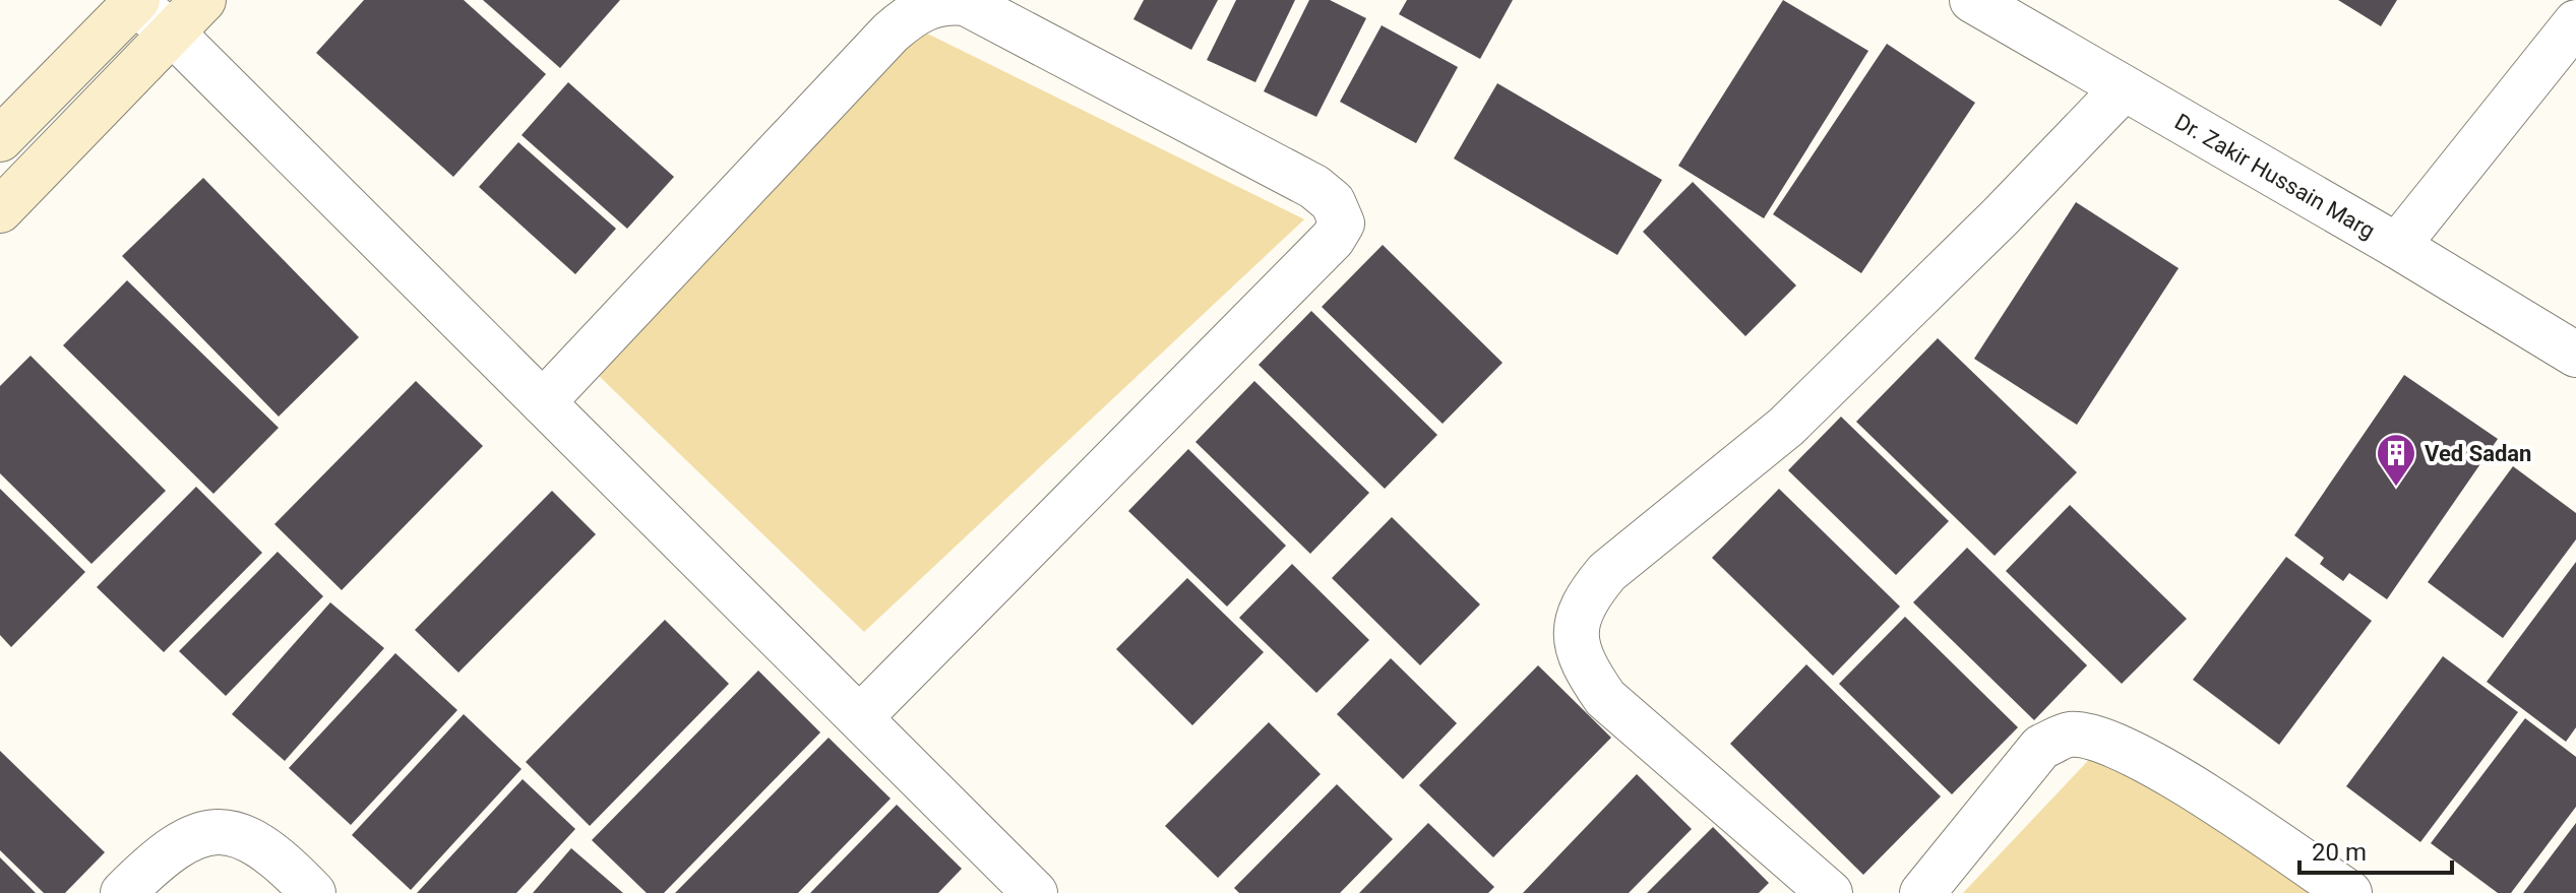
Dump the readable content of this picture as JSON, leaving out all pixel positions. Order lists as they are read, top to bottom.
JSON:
{
  "streets": {
    "street": ["Dr. Zakir Hussain Marg"]
  },
  "places": {
    "building": ["Ved Sadan"]
  },
  "scale_bar": "20 m"
}
